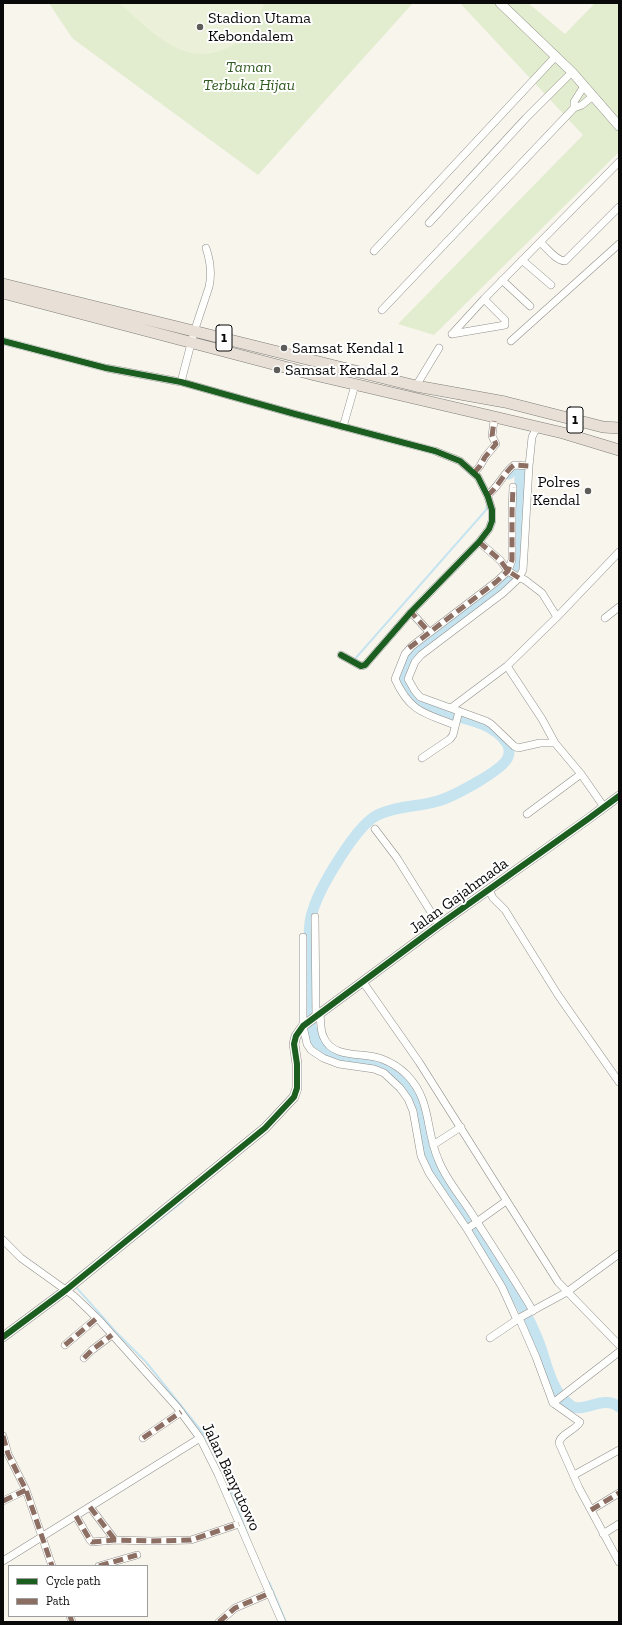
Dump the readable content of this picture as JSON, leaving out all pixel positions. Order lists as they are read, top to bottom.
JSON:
{
  "streets": {
    "highway": ["1"],
    "street": ["Jalan Gajahmada", "Jalan Banyutowo"]
  },
  "parks": ["Taman Terbuka Hijau"],
  "places": [
    "Stadion Utama Kebondalem",
    "Samsat Kendal 1",
    "Samsat Kendal 2",
    "Polres Kendal"
  ],
  "legend": ["Cycle path", "Path"]
}
